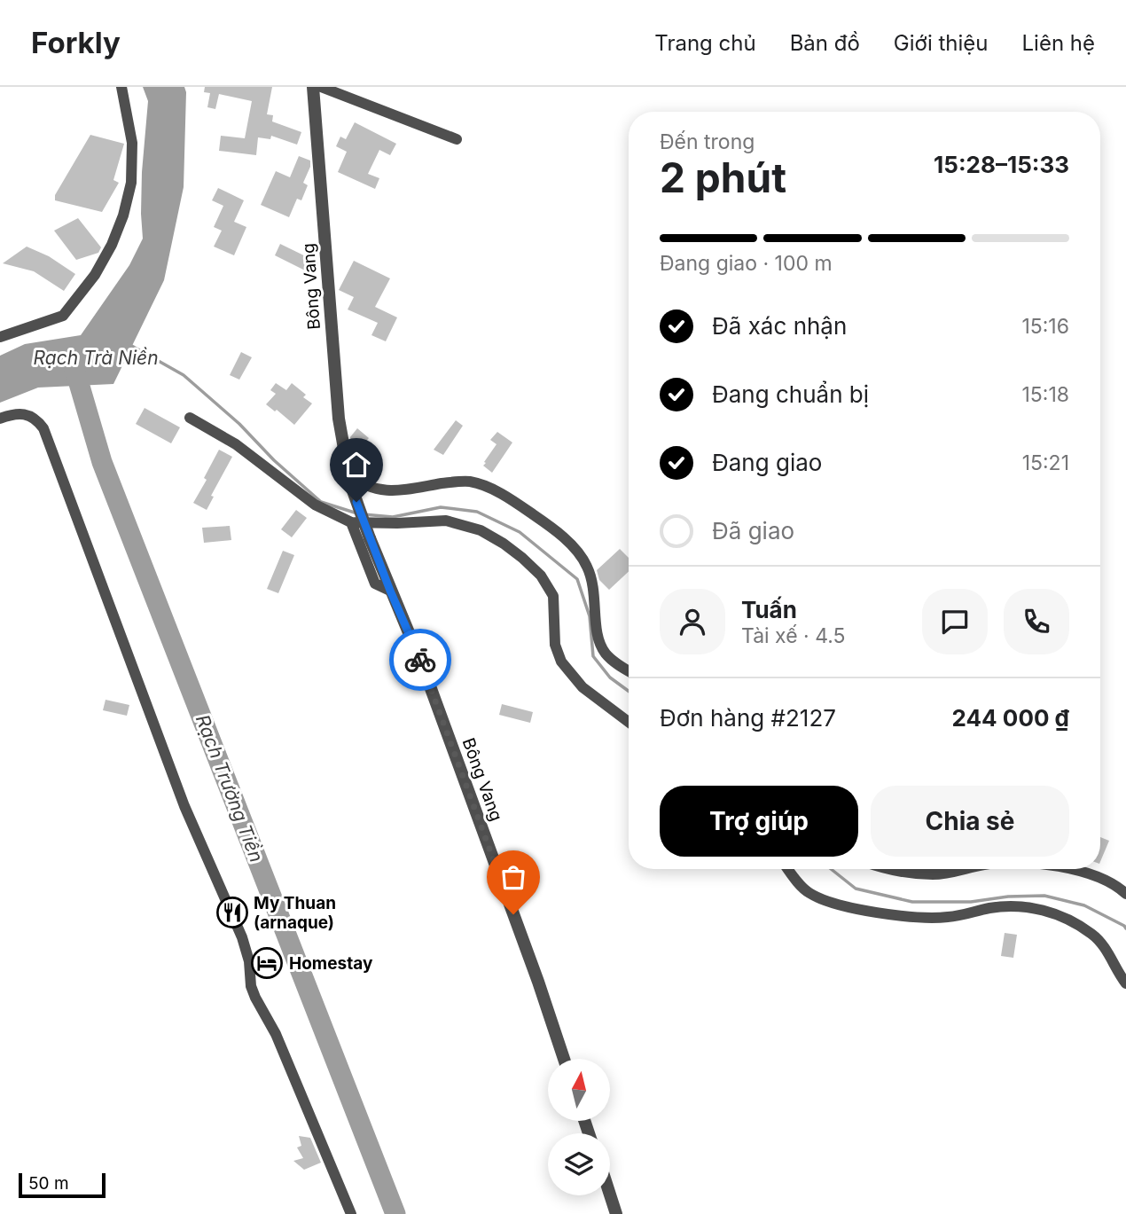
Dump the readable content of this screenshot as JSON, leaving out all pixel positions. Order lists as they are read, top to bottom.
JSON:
{
  "streets": {
    "street": ["Bông Vang"]
  },
  "water": ["Rạch Trà Niền", "Rạch Trường Tiền"],
  "places": {
    "restaurant": ["My Thuan (arnaque)"],
    "hotel": ["Homestay"]
  },
  "scale_bar": "50 m",
  "north": "top",
  "page": {
    "header": "Forkly",
    "nav": [
      "Trang chủ",
      "Bản đồ",
      "Giới thiệu",
      "Liên hệ"
    ],
    "heading": ["2 phút", "Đến trong", "15:28–15:33"],
    "panel": [
      "Tuấn",
      "Tài xế · 4.5",
      "Đơn hàng #2127",
      "244 000 ₫"
    ],
    "bar": "Đang giao · 100 m",
    "list": [
      ["Đã xác nhận", "15:16"],
      ["Đang chuẩn bị", "15:18"],
      ["Đang giao", "15:21"],
      "Đã giao"
    ],
    "buttons": ["Trợ giúp", "Chia sẻ"],
    "scale": "50 m"
  }
}
